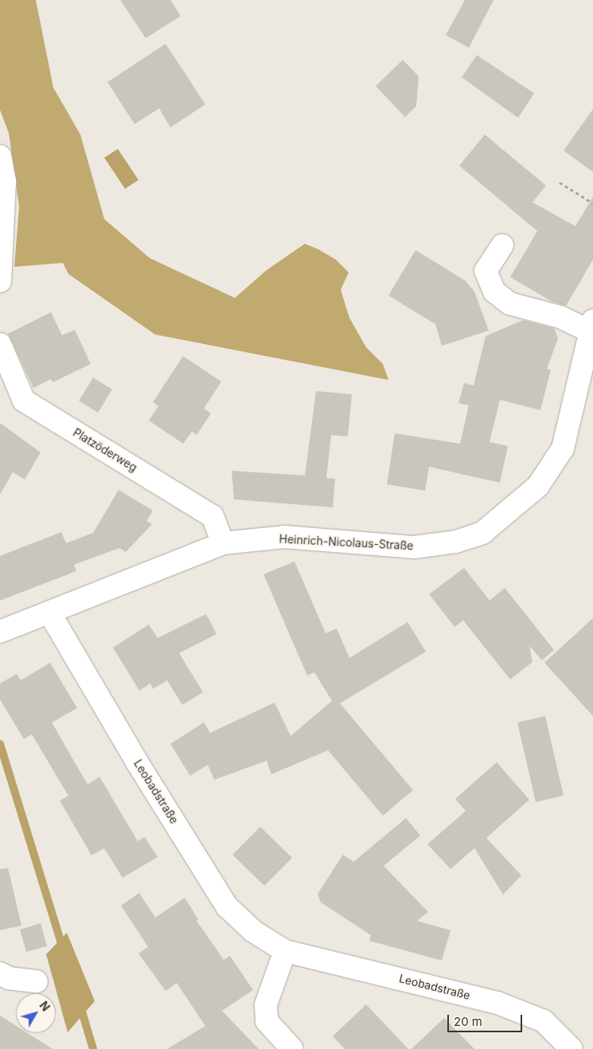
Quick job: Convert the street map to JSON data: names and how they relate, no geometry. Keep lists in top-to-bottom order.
{
  "streets": {
    "street": ["Platzöderweg", "Heinrich-Nicolaus-Straße", "Leobadstraße"]
  },
  "crossings": [
    ["Platzöderweg", "Heinrich-Nicolaus-Straße"],
    ["Heinrich-Nicolaus-Straße", "Leobadstraße"]
  ],
  "scale_bar": "20 m",
  "north": "top right"
}
